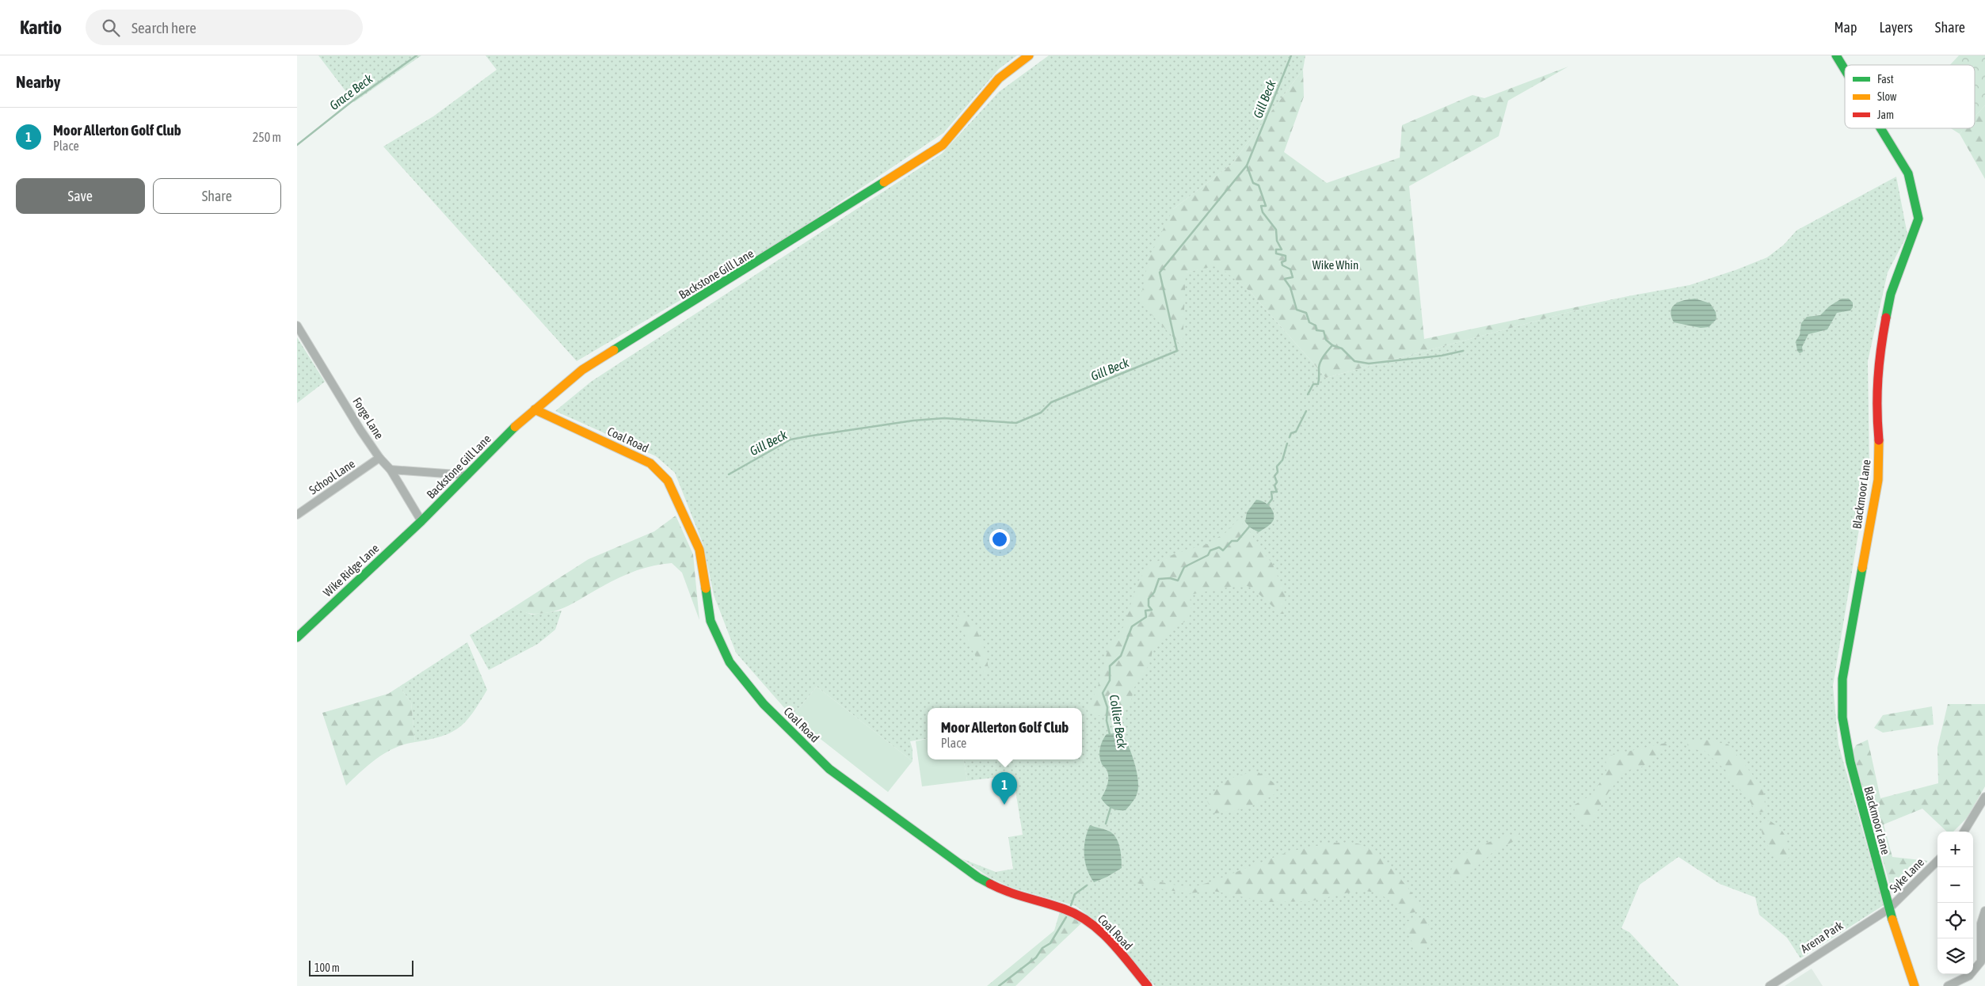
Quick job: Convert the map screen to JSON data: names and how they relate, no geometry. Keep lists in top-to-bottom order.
{
  "streets": {
    "street": [
      "Backstone Gill Lane",
      "Forge Lane",
      "Coal Road",
      "School Lane",
      "Blackmoor Lane",
      "Wike Ridge Lane",
      "Syke Lane",
      "Arena Park"
    ]
  },
  "crossings": [
    ["Backstone Gill Lane", "Forge Lane"],
    ["Backstone Gill Lane", "Coal Road"],
    ["Backstone Gill Lane", "Wike Ridge Lane"],
    ["Forge Lane", "School Lane"],
    ["Forge Lane", "Wike Ridge Lane"],
    ["Blackmoor Lane", "Syke Lane"],
    ["Blackmoor Lane", "Arena Park"],
    ["Syke Lane", "Arena Park"]
  ],
  "water": ["Grace Beck", "Gill Beck", "Collier Beck"],
  "parks": ["Wike Whin"],
  "legend": ["Fast", "Slow", "Jam"],
  "scale_bar": "100 m",
  "page": {
    "header": "Kartio",
    "search": "Search here",
    "nav": ["Map", "Layers", "Share"],
    "heading": "Nearby",
    "list": [
      {
        "mark": "1",
        "name": "Moor Allerton Golf Club",
        "note": "Place",
        "value": "250 m"
      }
    ],
    "buttons": ["Save", "Share"],
    "popup": ["Moor Allerton Golf Club", "Place"],
    "pins": "1",
    "map_buttons": ["+", "−"],
    "scale": "100 m"
  }
}
